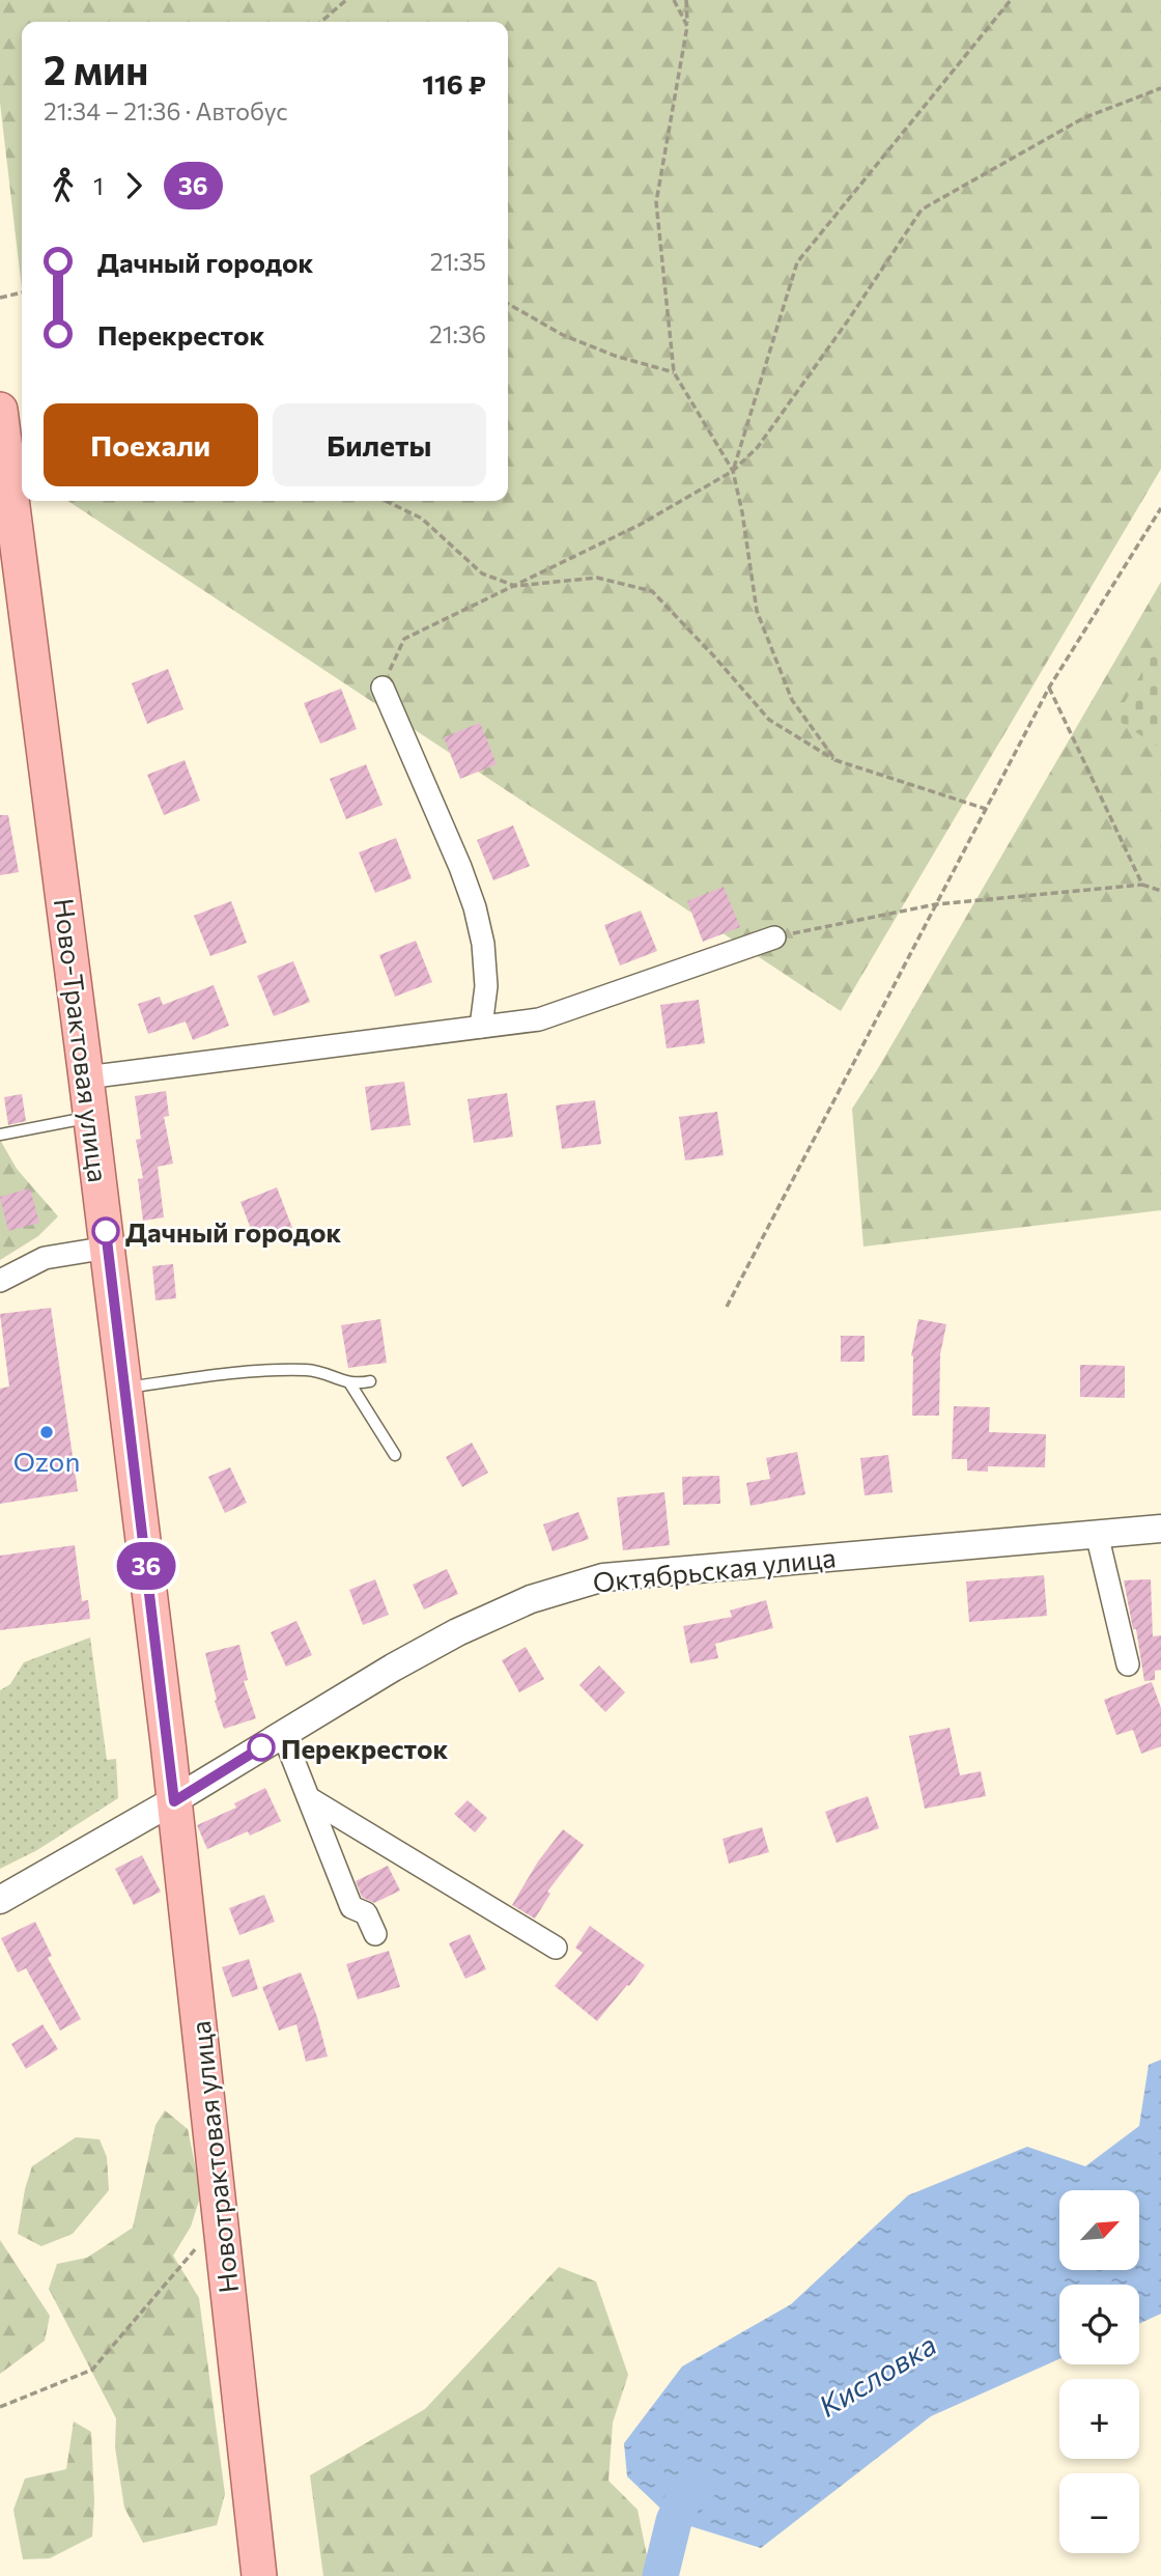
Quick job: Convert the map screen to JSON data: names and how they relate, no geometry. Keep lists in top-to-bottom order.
{
  "streets": {
    "main road": ["Ново-Трактовая улица", "Новотрактовая улица"],
    "street": ["Октябрьская улица"]
  },
  "crossings": [
    ["Ново-Трактовая улица", "Октябрьская улица"],
    ["Ново-Трактовая улица", "Новотрактовая улица"],
    ["Октябрьская улица", "Новотрактовая улица"]
  ],
  "water": ["Кисловка"],
  "places": ["Дачный городок", "Ozon", "Перекресток"],
  "lines": ["bus line 36"],
  "north": "top right",
  "page": {
    "on_map": "36",
    "heading": ["2 мин", "21:34 – 21:36 · Автобус", "116 ₽"],
    "legs": ["1", "36"],
    "list": [
      {
        "name": "Дачный городок",
        "value": "21:35"
      },
      {
        "name": "Перекресток",
        "value": "21:36"
      }
    ],
    "buttons": ["Поехали", "Билеты"],
    "map_buttons": ["+", "−"]
  }
}
